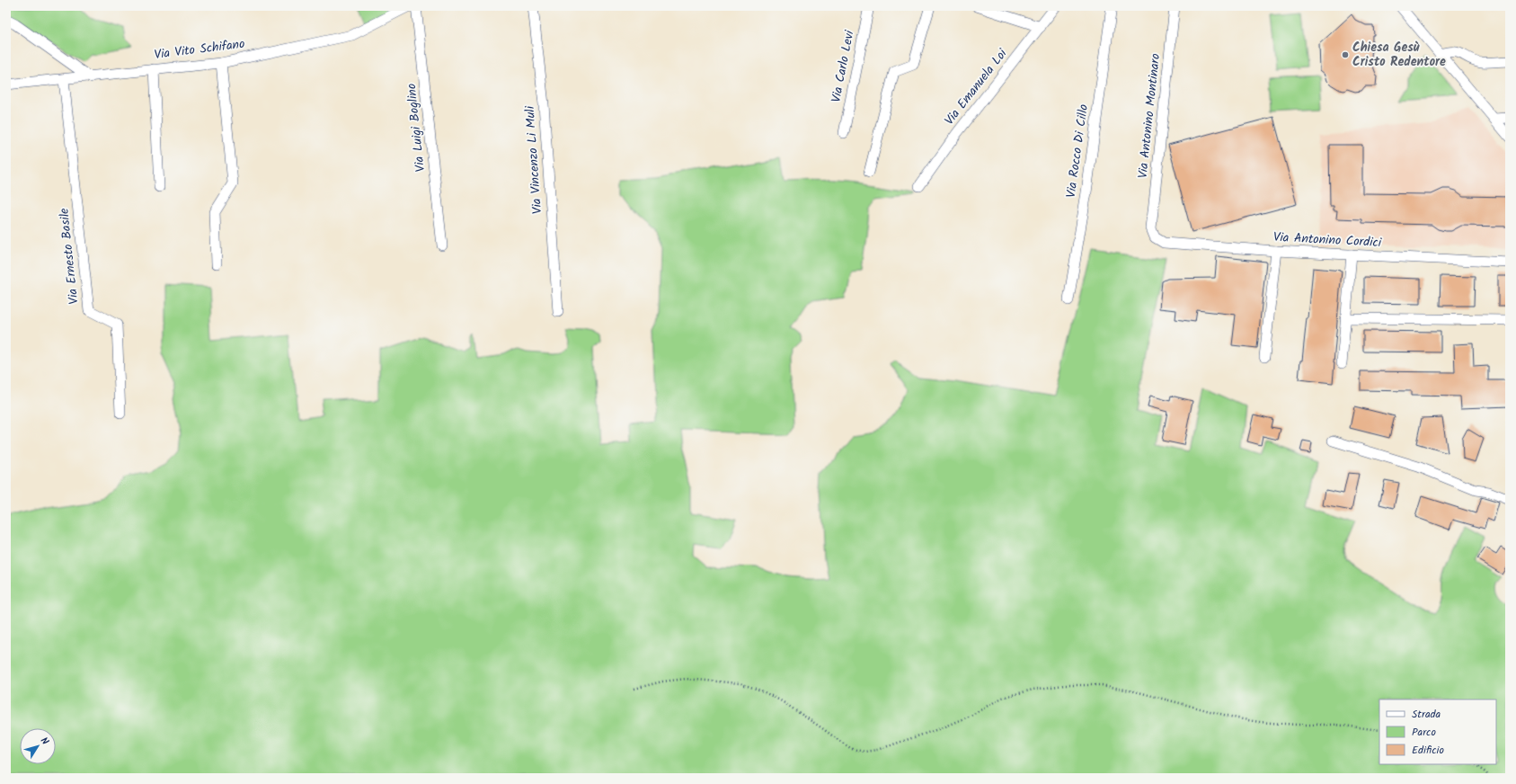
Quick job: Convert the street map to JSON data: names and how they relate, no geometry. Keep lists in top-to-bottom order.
{
  "streets": {
    "street": [
      "Via Vito Schifano",
      "Via Carlo Levi",
      "Via Emanuela Loi",
      "Via Antonino Montinaro",
      "Via Luigi Boglino",
      "Via Rocco Di Cillo",
      "Via Vincenzo Li Muli",
      "Via Antonino Cordici",
      "Via Ernesto Basile"
    ]
  },
  "crossings": [
    ["Via Vito Schifano", "Via Ernesto Basile"],
    ["Via Antonino Montinaro", "Via Antonino Cordici"]
  ],
  "places": ["Chiesa Gesù Cristo Redentore"],
  "legend": ["Strada", "Parco", "Edificio"],
  "north": "top right"
}
